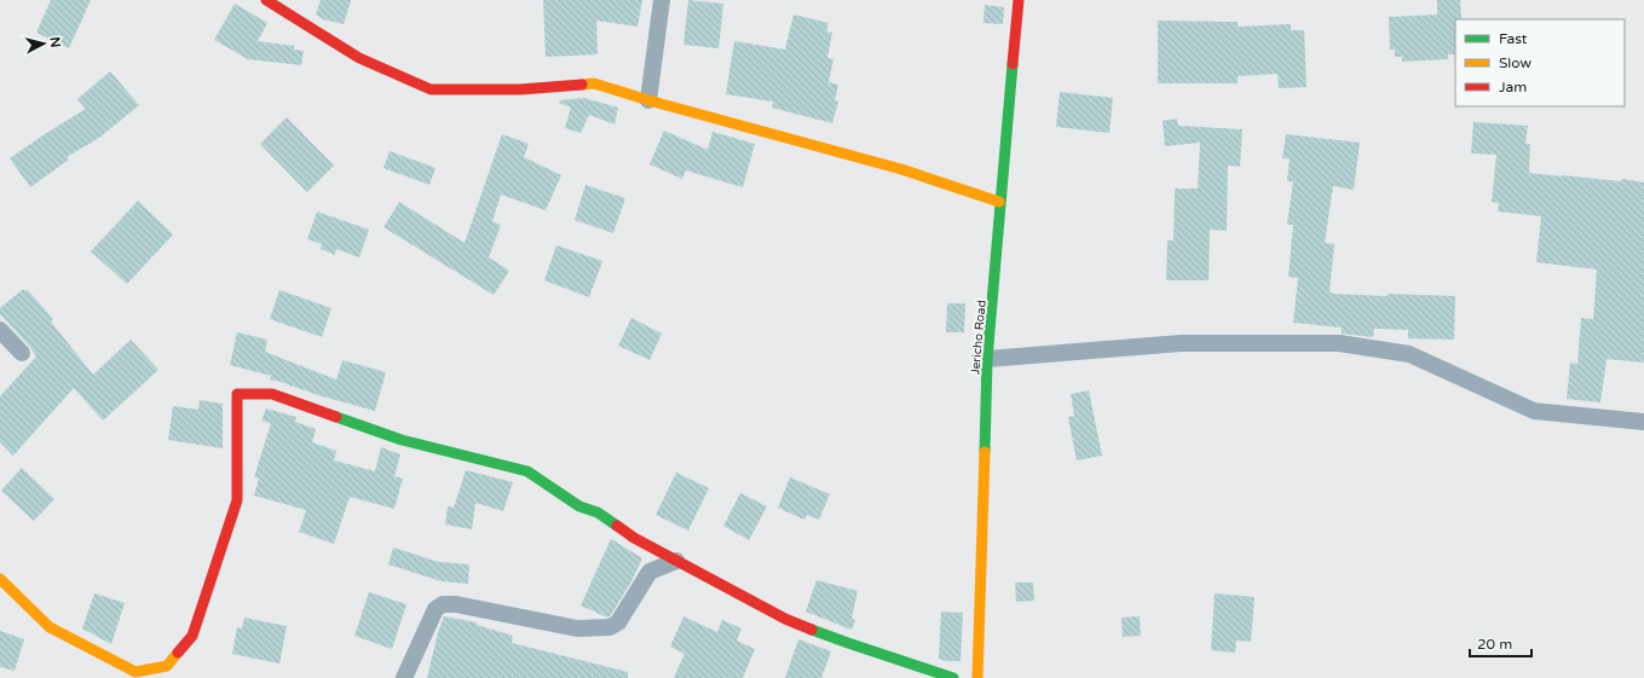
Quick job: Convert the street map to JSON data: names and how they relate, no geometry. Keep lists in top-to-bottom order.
{
  "streets": {
    "street": ["Jericho Road"]
  },
  "legend": ["Fast", "Slow", "Jam"],
  "scale_bar": "20 m",
  "north": "right"
}
